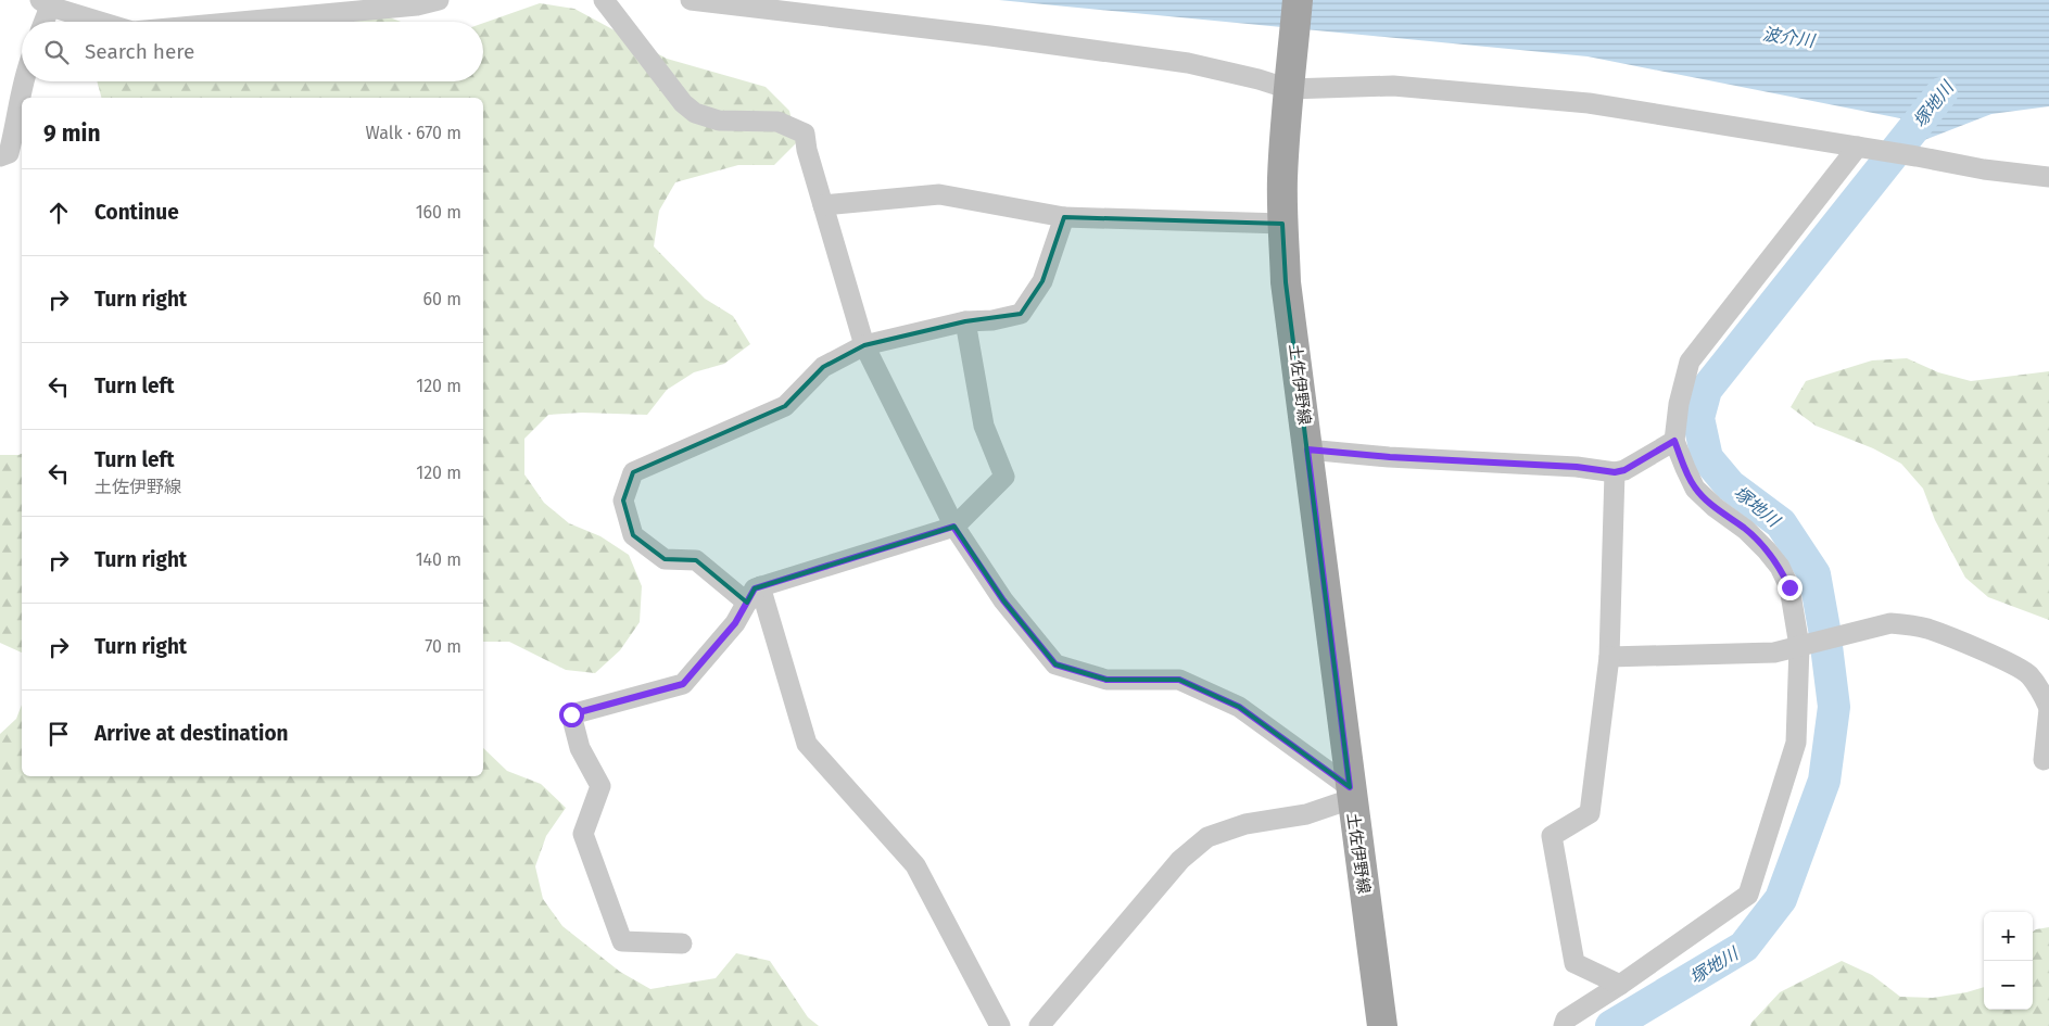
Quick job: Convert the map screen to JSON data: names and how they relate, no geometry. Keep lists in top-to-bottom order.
{
  "streets": {
    "main road": ["土佐伊野線"]
  },
  "water": ["波介川", "塚地川"],
  "page": {
    "search": "Search here",
    "heading": ["9 min", "Walk · 670 m"],
    "list": [
      ["Continue", "160 m"],
      ["Turn right", "60 m"],
      ["Turn left", "120 m"],
      ["Turn left", "土佐伊野線", "120 m"],
      ["Turn right", "140 m"],
      ["Turn right", "70 m"],
      "Arrive at destination"
    ],
    "map_buttons": ["+", "−"]
  }
}
